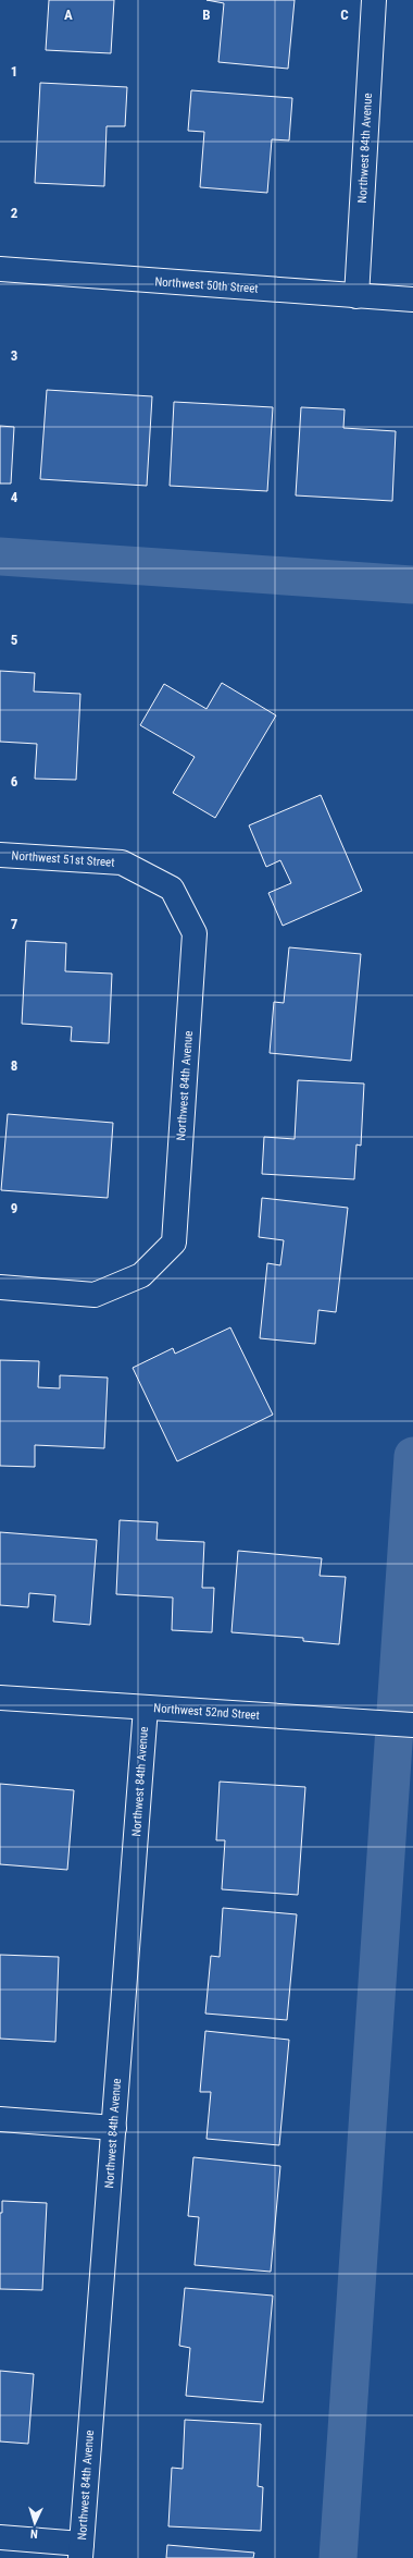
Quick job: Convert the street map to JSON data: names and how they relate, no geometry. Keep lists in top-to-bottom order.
{
  "streets": {
    "street": [
      "Northwest 84th Avenue",
      "Northwest 50th Street",
      "Northwest 51st Street",
      "Northwest 52nd Street"
    ]
  },
  "crossings": [
    ["Northwest 84th Avenue", "Northwest 50th Street"],
    ["Northwest 84th Avenue", "Northwest 51st Street"],
    ["Northwest 84th Avenue", "Northwest 52nd Street"]
  ],
  "north": "bottom",
  "grid": {
    "columns": ["A", "B", "C"],
    "rows": [
      "1",
      "2",
      "3",
      "4",
      "5",
      "6",
      "7",
      "8",
      "9"
    ]
  }
}
